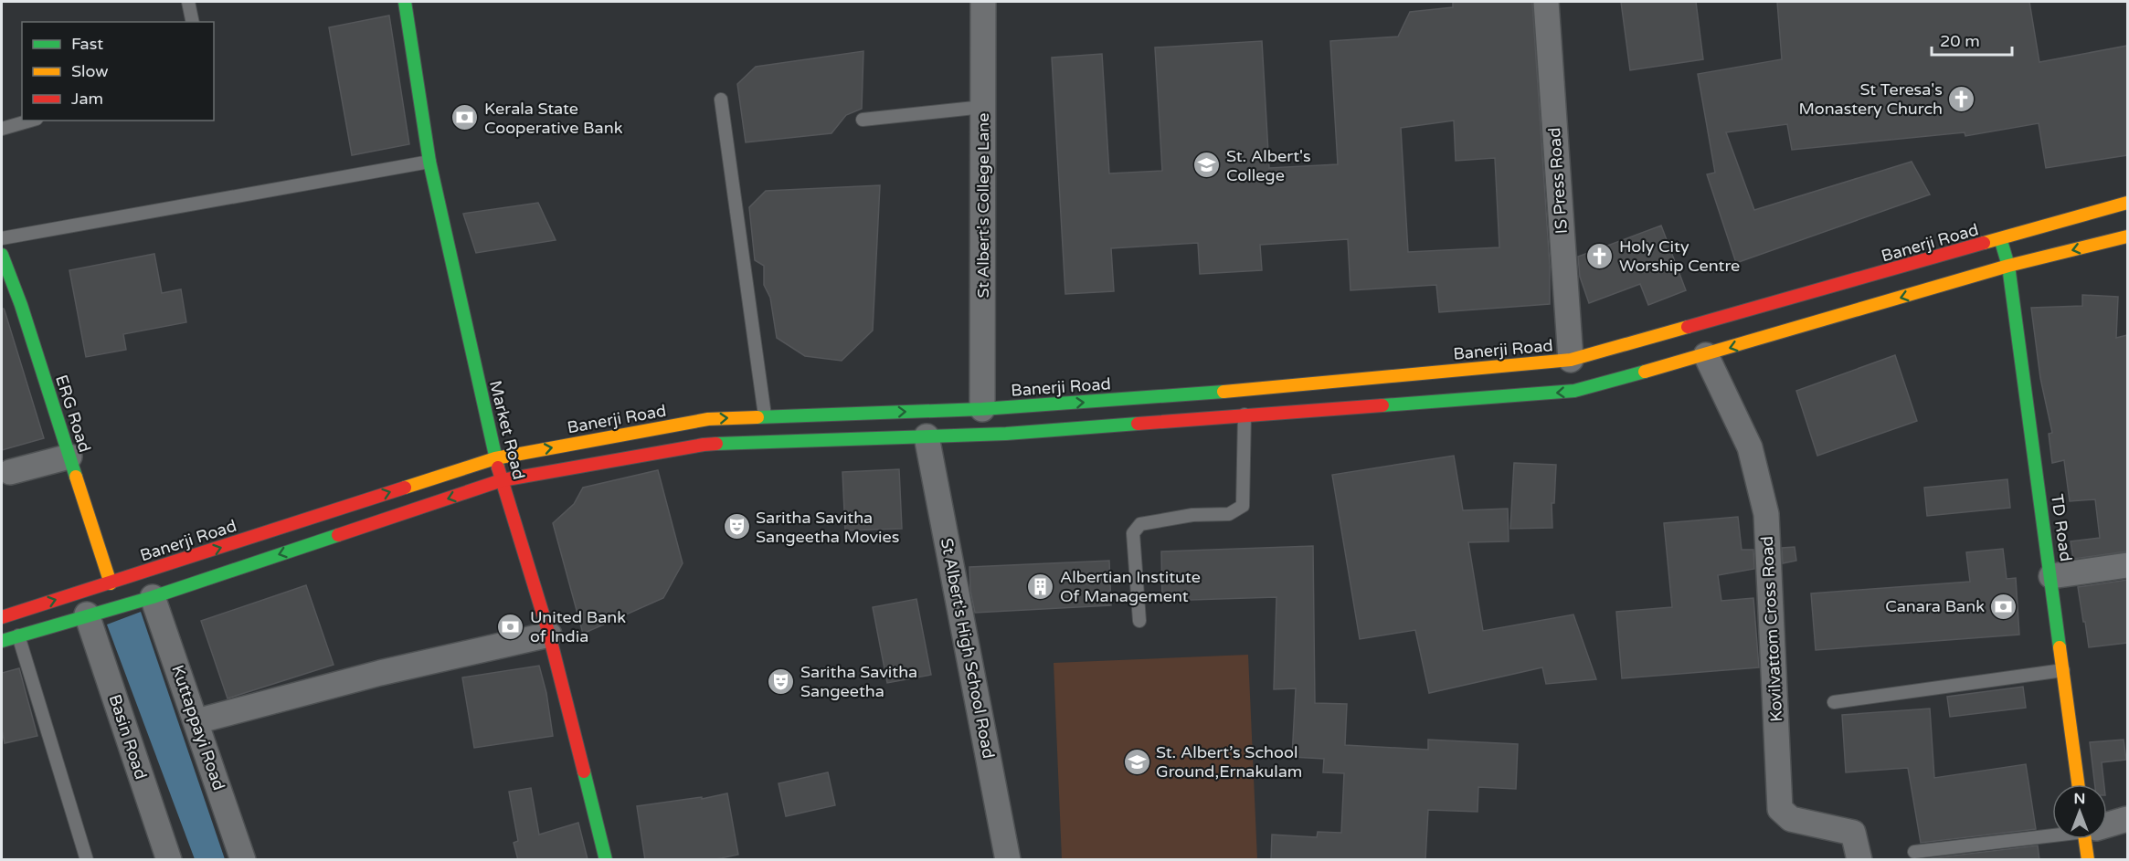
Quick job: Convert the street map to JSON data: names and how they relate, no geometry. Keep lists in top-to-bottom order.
{
  "streets": {
    "main road": [
      "Banerji Road",
      "ERG Road",
      "Market Road",
      "TD Road"
    ],
    "street": [
      "IS Press Road",
      "St Albert's College Lane",
      "Kovilvattom Cross Road",
      "St Albert's High School Road",
      "Kuttappayi Road",
      "Basin Road"
    ]
  },
  "crossings": [
    ["IS Press Road", "Banerji Road"],
    ["St Albert's College Lane", "Banerji Road"],
    ["Banerji Road", "ERG Road"],
    ["Banerji Road", "Market Road"],
    ["Banerji Road", "TD Road"],
    ["Banerji Road", "Kovilvattom Cross Road"],
    ["Banerji Road", "St Albert's High School Road"],
    ["Banerji Road", "Kuttappayi Road"],
    ["Banerji Road", "Basin Road"]
  ],
  "places": {
    "church": ["St Teresa's Monastery Church", "Holy City Worship Centre"],
    "bank": ["Kerala State Cooperative Bank", "Canara Bank", "United Bank of India"],
    "school or university": ["St. Albert's College", "St. Albert’s School Ground,Ernakulam"],
    "theatre": ["Saritha Savitha Sangeetha Movies", "Saritha Savitha Sangeetha"],
    "building": ["Albertian Institute Of Management"]
  },
  "legend": ["Fast", "Slow", "Jam"],
  "scale_bar": "20 m",
  "north": "top"
}
